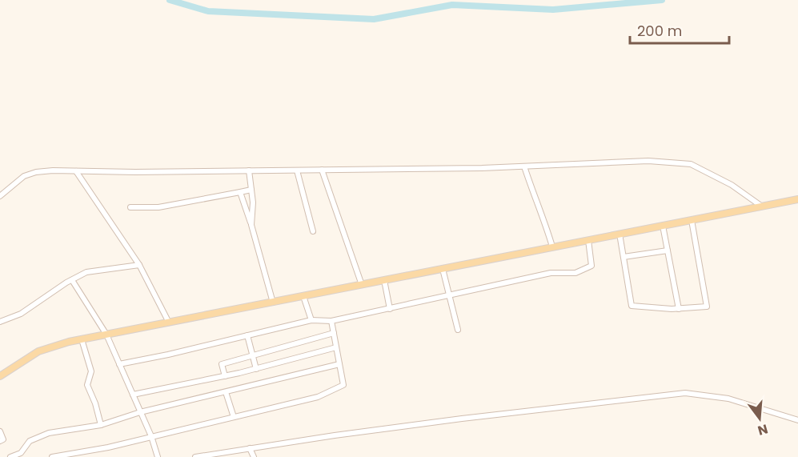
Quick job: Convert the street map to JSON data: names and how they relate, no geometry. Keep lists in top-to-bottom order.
{
  "scale_bar": "200 m",
  "north": "bottom"
}
